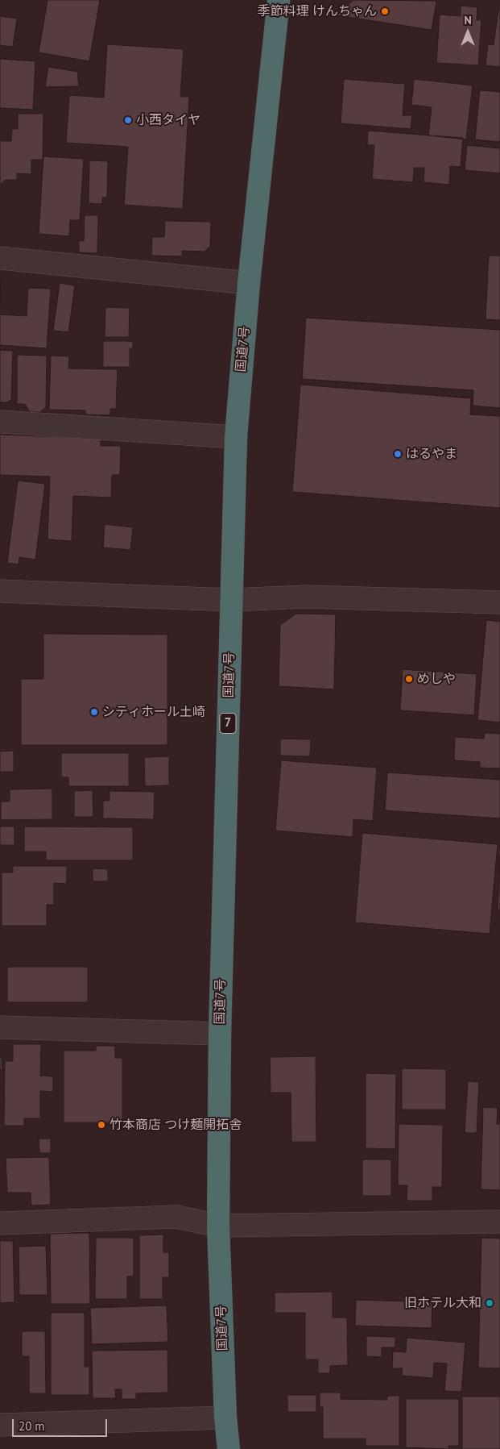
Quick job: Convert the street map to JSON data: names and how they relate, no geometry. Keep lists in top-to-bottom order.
{
  "streets": {
    "highway": ["国道7号", "7"]
  },
  "places": [
    "季節料理 けんちゃん",
    "小西タイヤ",
    "はるやま",
    "めしや",
    "シティホール土崎",
    "竹本商店 つけ麺開拓舎",
    "旧ホテル大和"
  ],
  "scale_bar": "20 m",
  "north": "top"
}
